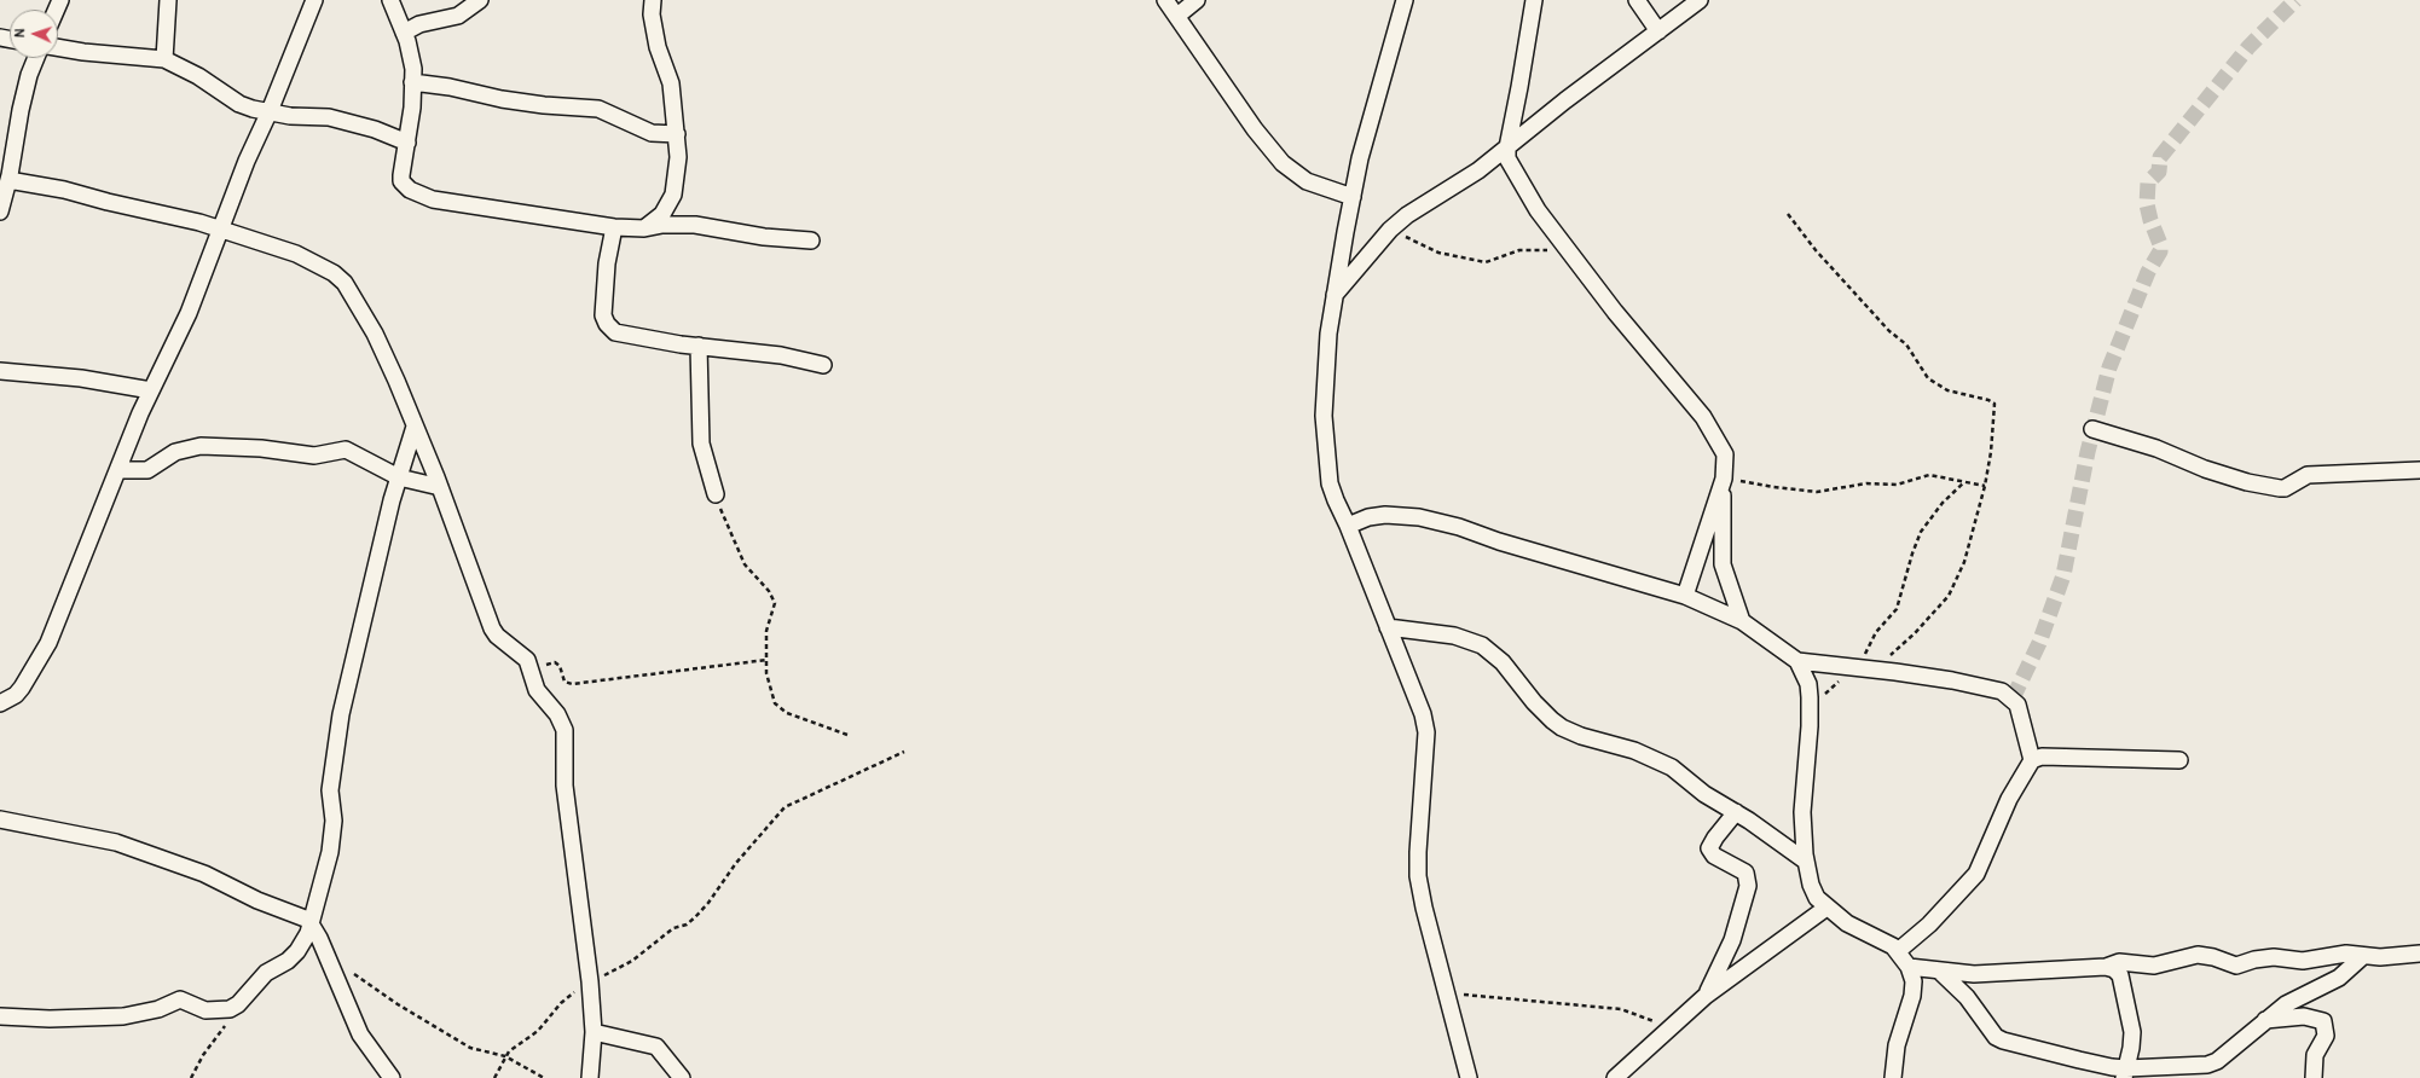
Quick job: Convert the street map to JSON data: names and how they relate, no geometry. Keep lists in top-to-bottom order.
{
  "north": "left"
}
